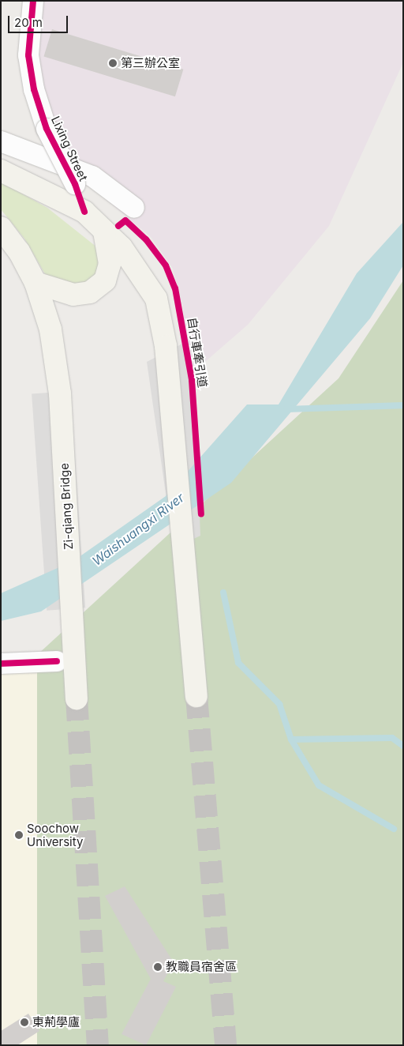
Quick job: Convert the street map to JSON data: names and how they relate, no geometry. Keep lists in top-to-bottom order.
{
  "streets": {
    "main road": ["Zi-qiang Bridge"],
    "street": ["Lixing Street"],
    "cycle path": ["自行車牽引道"]
  },
  "water": ["Waishuangxi River"],
  "places": [
    "第三辦公室",
    "Soochow University",
    "教職員宿舍區",
    "東荊學廬"
  ],
  "scale_bar": "20 m"
}
